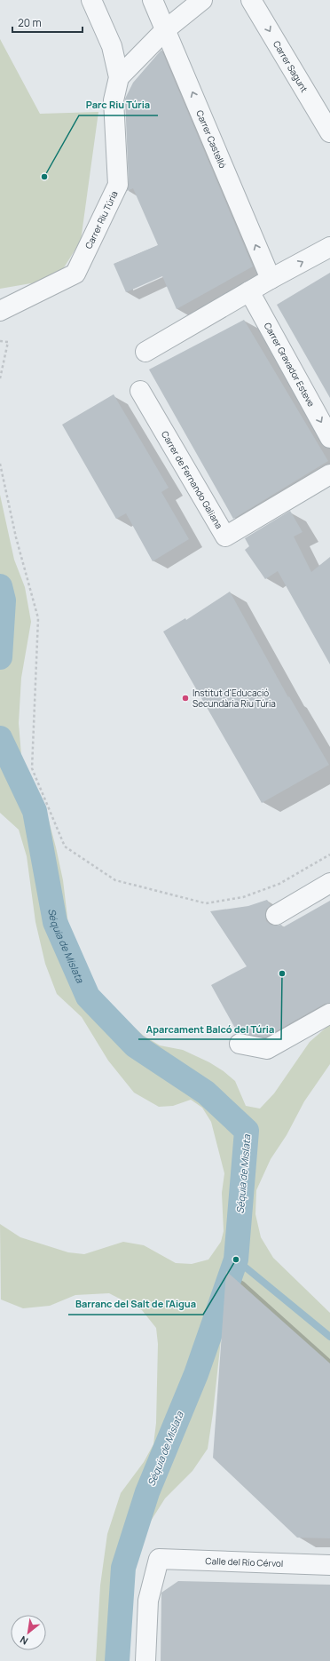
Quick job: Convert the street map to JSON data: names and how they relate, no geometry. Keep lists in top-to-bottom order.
{
  "streets": {
    "street": [
      "Carrer Sagunt",
      "Carrer Castelló",
      "Carrer Riu Túria",
      "Carrer Gravador Esteve",
      "Carrer de Fernando Galiana",
      "Calle del Río Cérvol"
    ]
  },
  "one_way": ["Carrer Sagunt", "Carrer Castelló", "Carrer Gravador Esteve"],
  "water": ["Séquia de Mislata"],
  "places": [
    "Parc Riu Túria",
    "Institut d'Educació Secundària Riu Túria",
    "Aparcament Balcó del Túria",
    "Barranc del Salt de l'Aigua"
  ],
  "scale_bar": "20 m",
  "north": "bottom left"
}
